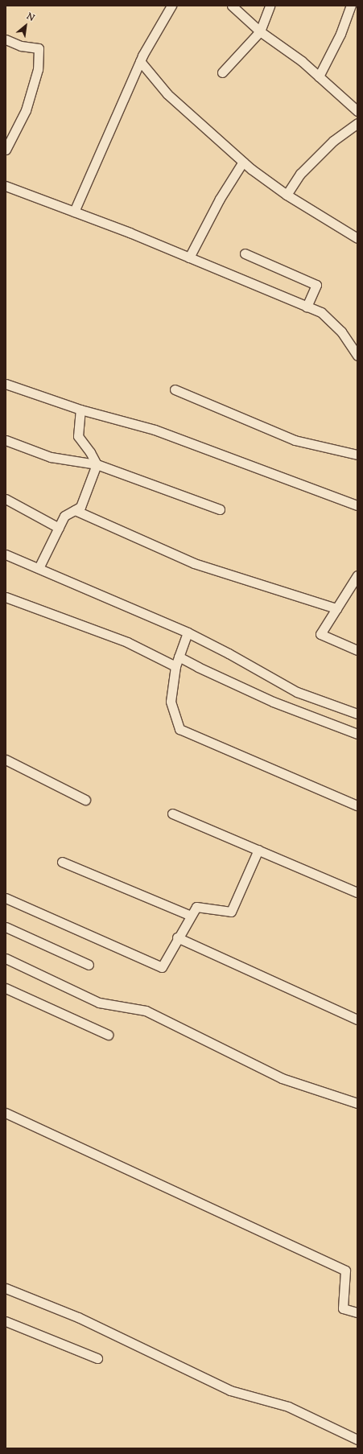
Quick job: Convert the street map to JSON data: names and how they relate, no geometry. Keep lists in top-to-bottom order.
{
  "north": "top right"
}
